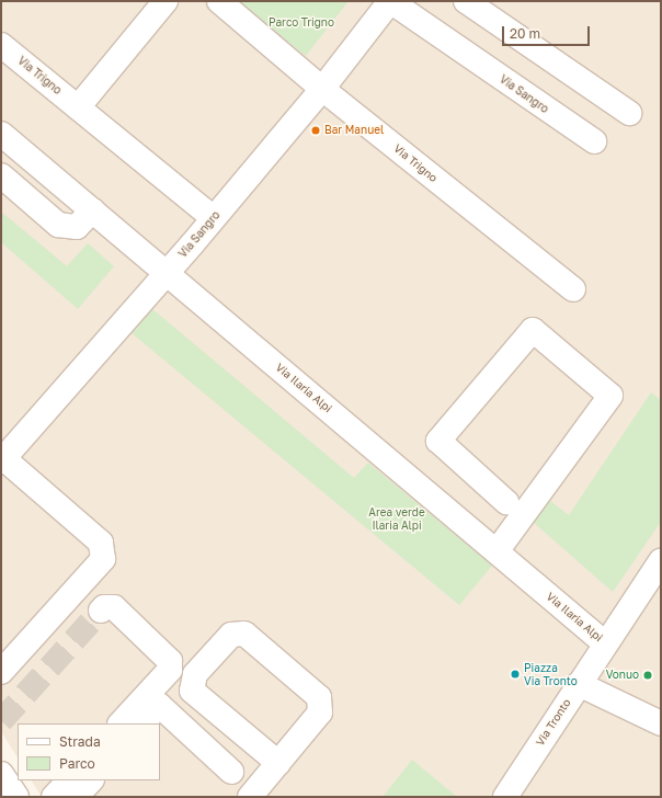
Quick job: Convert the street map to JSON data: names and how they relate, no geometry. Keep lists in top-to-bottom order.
{
  "streets": {
    "street": [
      "Via Trigno",
      "Via Sangro",
      "Via Ilaria Alpi",
      "Via Tronto"
    ]
  },
  "crossings": [
    ["Via Trigno", "Via Sangro"],
    ["Via Sangro", "Via Ilaria Alpi"],
    ["Via Ilaria Alpi", "Via Tronto"]
  ],
  "parks": ["Parco Trigno", "Area verde Ilaria Alpi"],
  "places": ["Bar Manuel", "Piazza Via Tronto", "Vonuo"],
  "legend": ["Strada", "Parco"],
  "scale_bar": "20 m"
}
